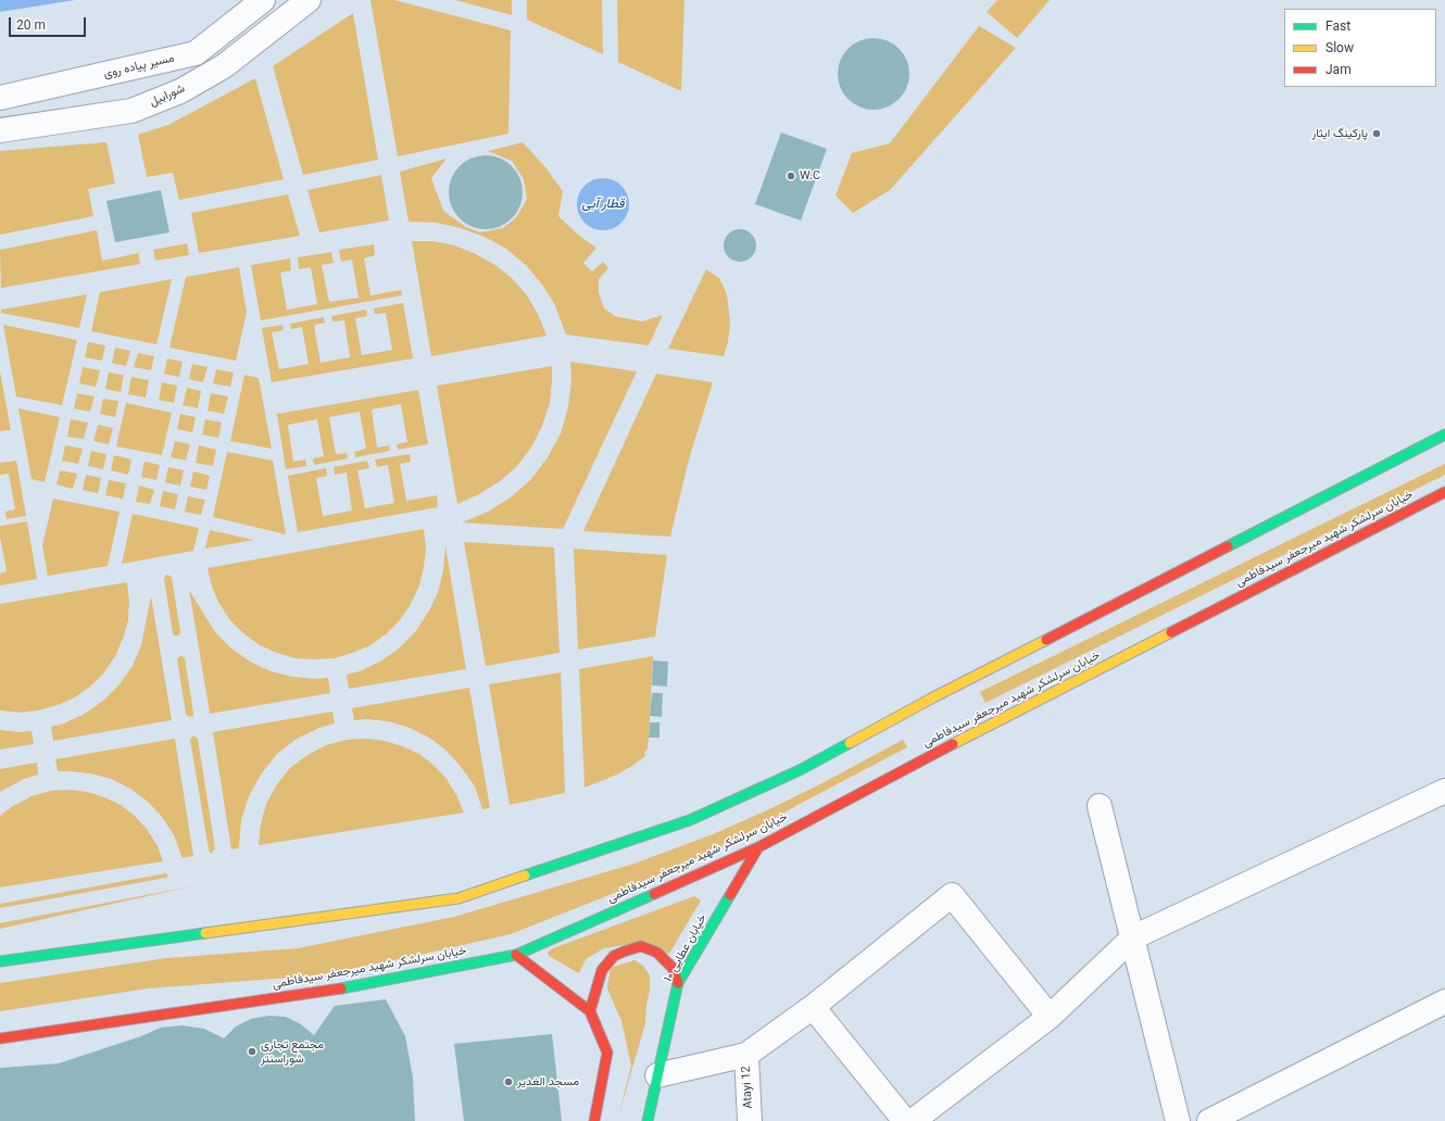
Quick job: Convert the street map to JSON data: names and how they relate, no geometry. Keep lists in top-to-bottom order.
{
  "streets": {
    "main road": ["خیابان سرلشکر شهید میرجعفر سیدفاطمی", "خیابان عطایی ۱۰"],
    "street": ["مسیر پیاده روی", "شورابیل", "Atayi 12"]
  },
  "crossings": [
    ["خیابان سرلشکر شهید میرجعفر سیدفاطمی", "خیابان عطایی ۱۰"]
  ],
  "water": ["قطار آبی"],
  "places": [
    "پارکینگ ایثار",
    "W.C",
    "مجتمع تجاری شوراسنتر",
    "مسجد الغدیر"
  ],
  "legend": ["Fast", "Slow", "Jam"],
  "scale_bar": "20 m"
}
